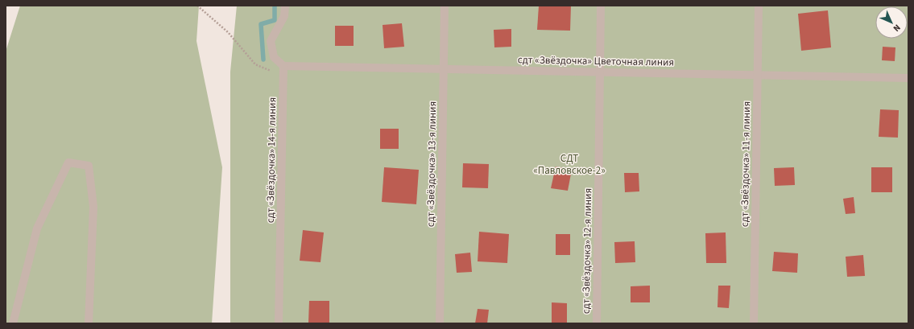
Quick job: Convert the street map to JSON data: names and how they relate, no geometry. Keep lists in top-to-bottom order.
{
  "streets": {
    "street": [
      "сдт «Звёздочка» Цветочная линия",
      "сдт «Звёздочка» 14-я линия",
      "сдт «Звёздочка» 13-я линия",
      "сдт «Звёздочка» 11-я линия",
      "сдт «Звёздочка» 12-я линия"
    ]
  },
  "crossings": [
    ["сдт «Звёздочка» Цветочная линия", "сдт «Звёздочка» 14-я линия"],
    ["сдт «Звёздочка» Цветочная линия", "сдт «Звёздочка» 13-я линия"],
    ["сдт «Звёздочка» Цветочная линия", "сдт «Звёздочка» 11-я линия"],
    ["сдт «Звёздочка» Цветочная линия", "сдт «Звёздочка» 12-я линия"]
  ],
  "parks": ["СДТ «Павловское-2»"],
  "north": "bottom right"
}
